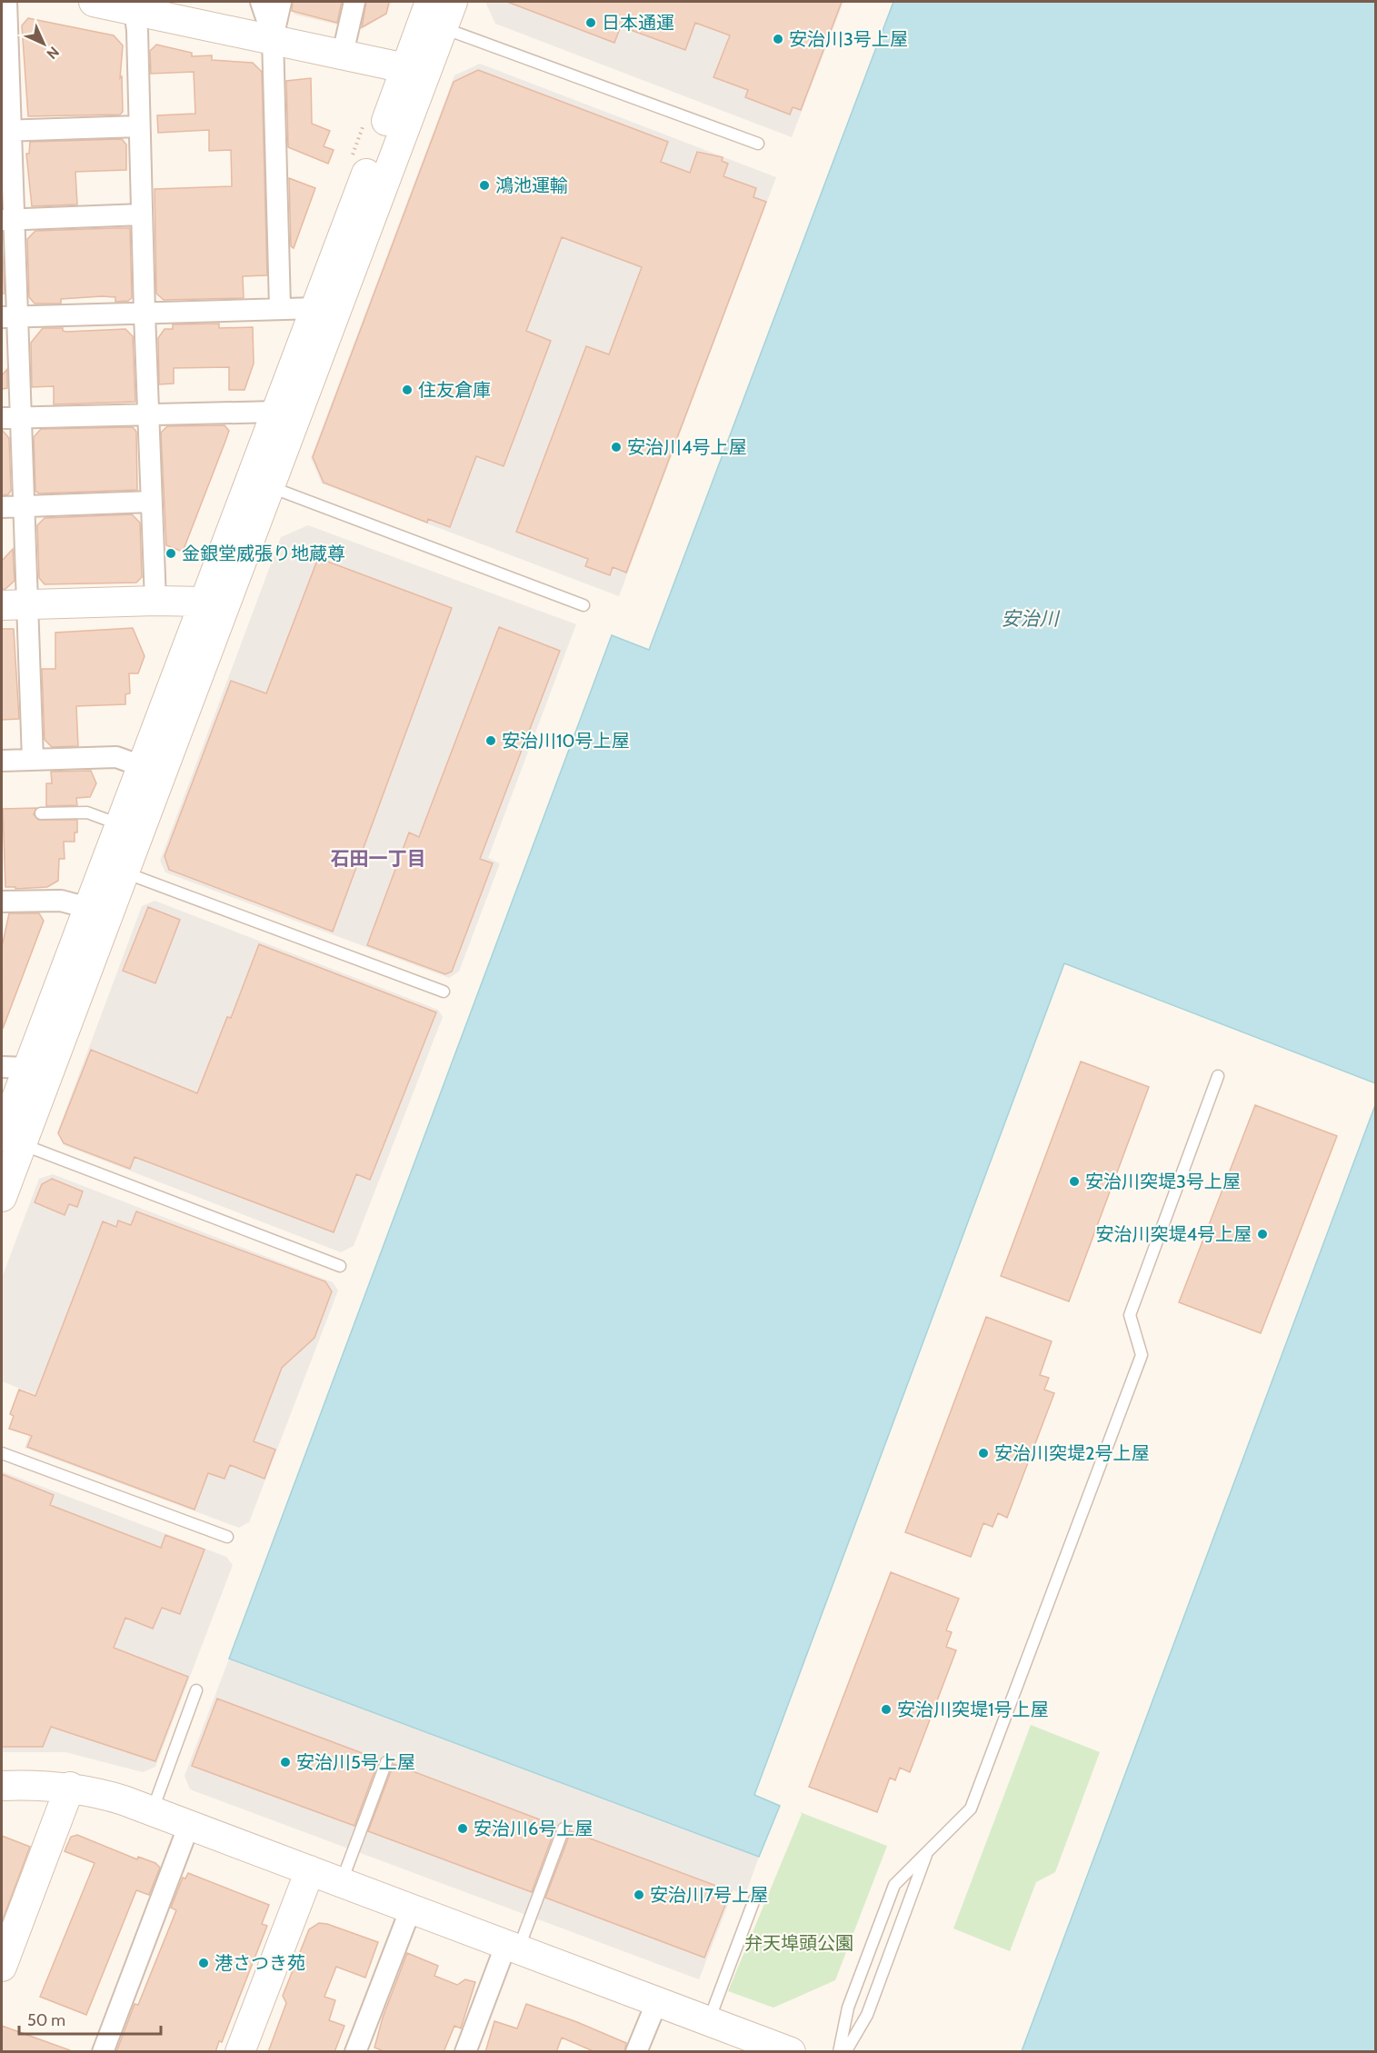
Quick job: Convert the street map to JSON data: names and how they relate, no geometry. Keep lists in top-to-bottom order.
{
  "districts": ["石田一丁目"],
  "water": ["安治川"],
  "parks": ["弁天埠頭公園"],
  "places": [
    "日本通運",
    "安治川3号上屋",
    "鴻池運輸",
    "住友倉庫",
    "安治川4号上屋",
    "金銀堂威張り地蔵尊",
    "安治川10号上屋",
    "安治川突堤3号上屋",
    "安治川突堤4号上屋",
    "安治川突堤2号上屋",
    "安治川突堤1号上屋",
    "安治川5号上屋",
    "安治川6号上屋",
    "安治川7号上屋",
    "港さつき苑"
  ],
  "scale_bar": "50 m",
  "north": "bottom right"
}
